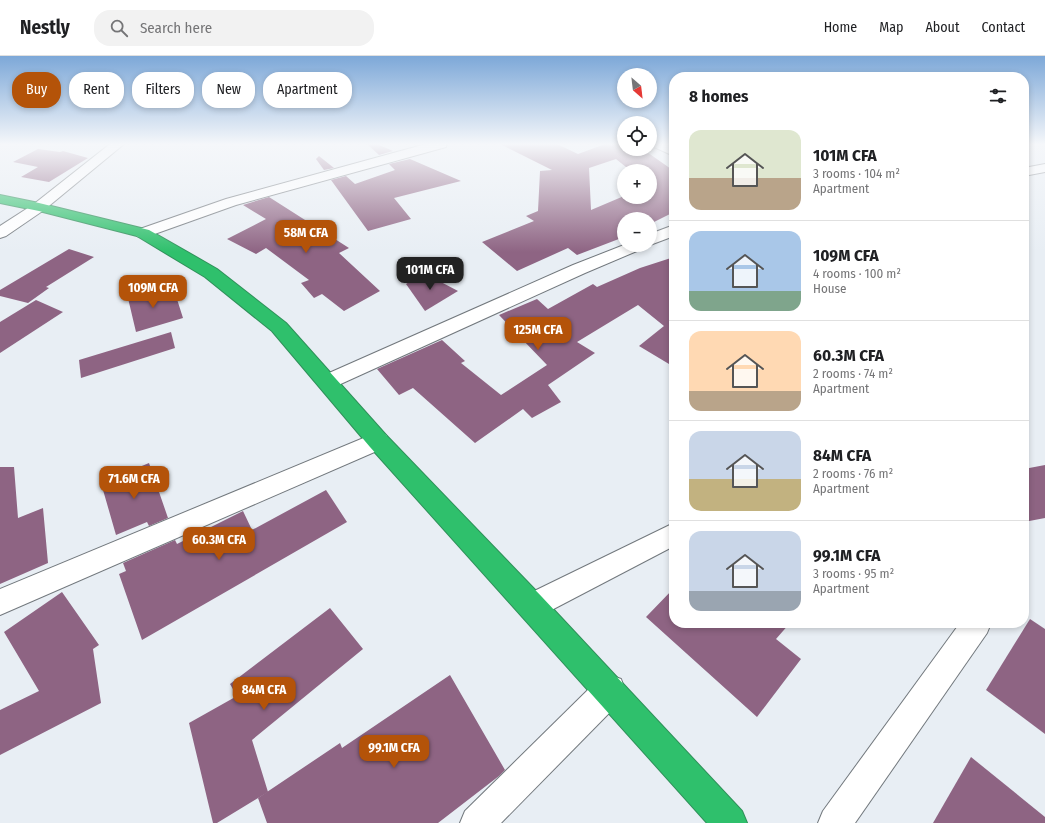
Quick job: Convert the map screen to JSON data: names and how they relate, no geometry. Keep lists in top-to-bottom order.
{
  "north": "bottom right",
  "page": {
    "header": "Nestly",
    "search": "Search here",
    "nav": [
      "Home",
      "Map",
      "About",
      "Contact"
    ],
    "map_buttons": ["+", "−"],
    "chip": [
      "Buy",
      "Rent",
      "Filters",
      "New",
      "Apartment"
    ],
    "heading": "8 homes",
    "list": [
      {
        "name": "101M CFA",
        "note": "3 rooms · 104 m² · Apartment"
      },
      {
        "name": "109M CFA",
        "note": "4 rooms · 100 m² · House"
      },
      {
        "name": "60.3M CFA",
        "note": "2 rooms · 74 m² · Apartment"
      },
      {
        "name": "84M CFA",
        "note": "2 rooms · 76 m² · Apartment"
      },
      {
        "name": "99.1M CFA",
        "note": "3 rooms · 95 m² · Apartment"
      }
    ],
    "price": [
      "58M CFA",
      "101M CFA",
      "109M CFA",
      "125M CFA",
      "71.6M CFA",
      "60.3M CFA",
      "84M CFA",
      "99.1M CFA"
    ]
  }
}
